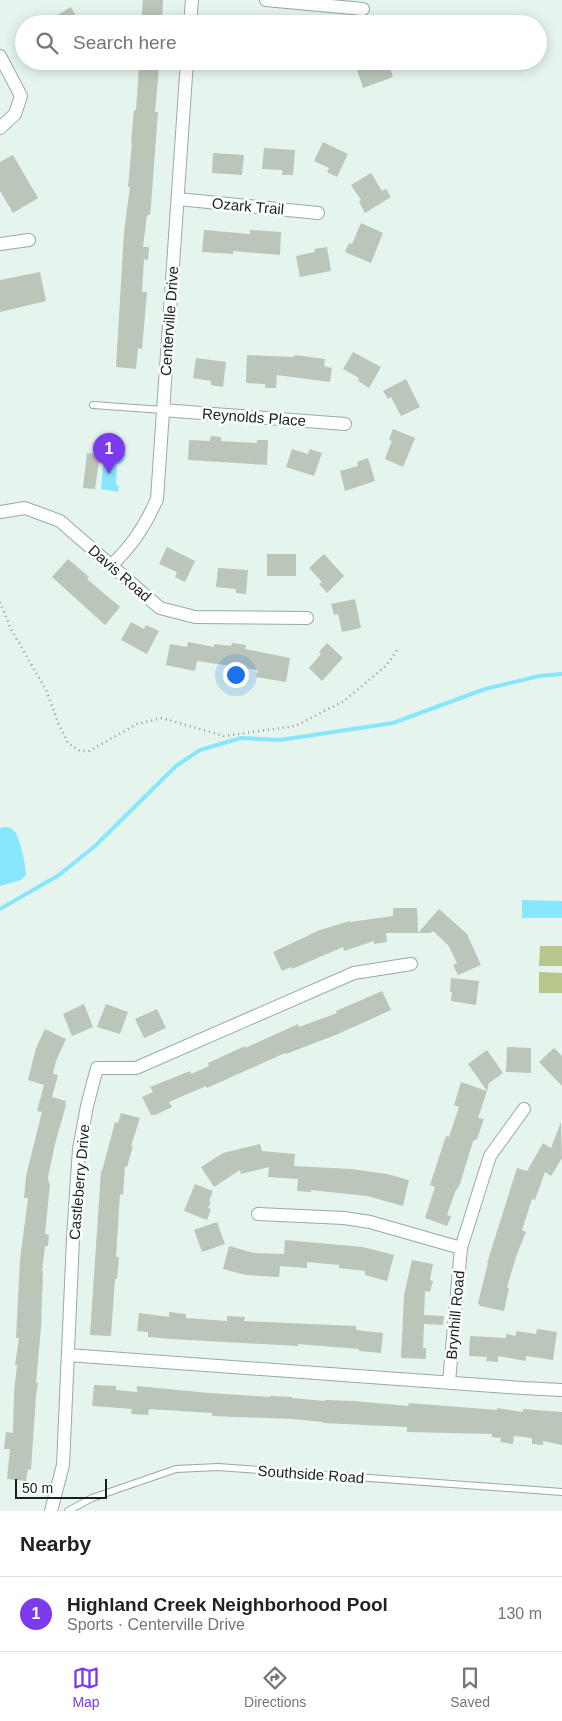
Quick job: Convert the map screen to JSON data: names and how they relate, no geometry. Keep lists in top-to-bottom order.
{
  "streets": {
    "street": [
      "Ozark Trail",
      "Centerville Drive",
      "Reynolds Place",
      "Davis Road",
      "Castleberry Drive",
      "Brynhill Road"
    ],
    "lane": ["Southside Road"]
  },
  "crossings": [
    ["Ozark Trail", "Centerville Drive"],
    ["Centerville Drive", "Reynolds Place"],
    ["Centerville Drive", "Davis Road"]
  ],
  "scale_bar": "50 m",
  "page": {
    "search": "Search here",
    "pins": "1",
    "scale": "50 m",
    "heading": "Nearby",
    "list": [
      {
        "mark": "1",
        "name": "Highland Creek Neighborhood Pool",
        "note": "Sports · Centerville Drive",
        "value": "130 m"
      }
    ],
    "nav": ["Map", "Directions", "Saved"]
  }
}
